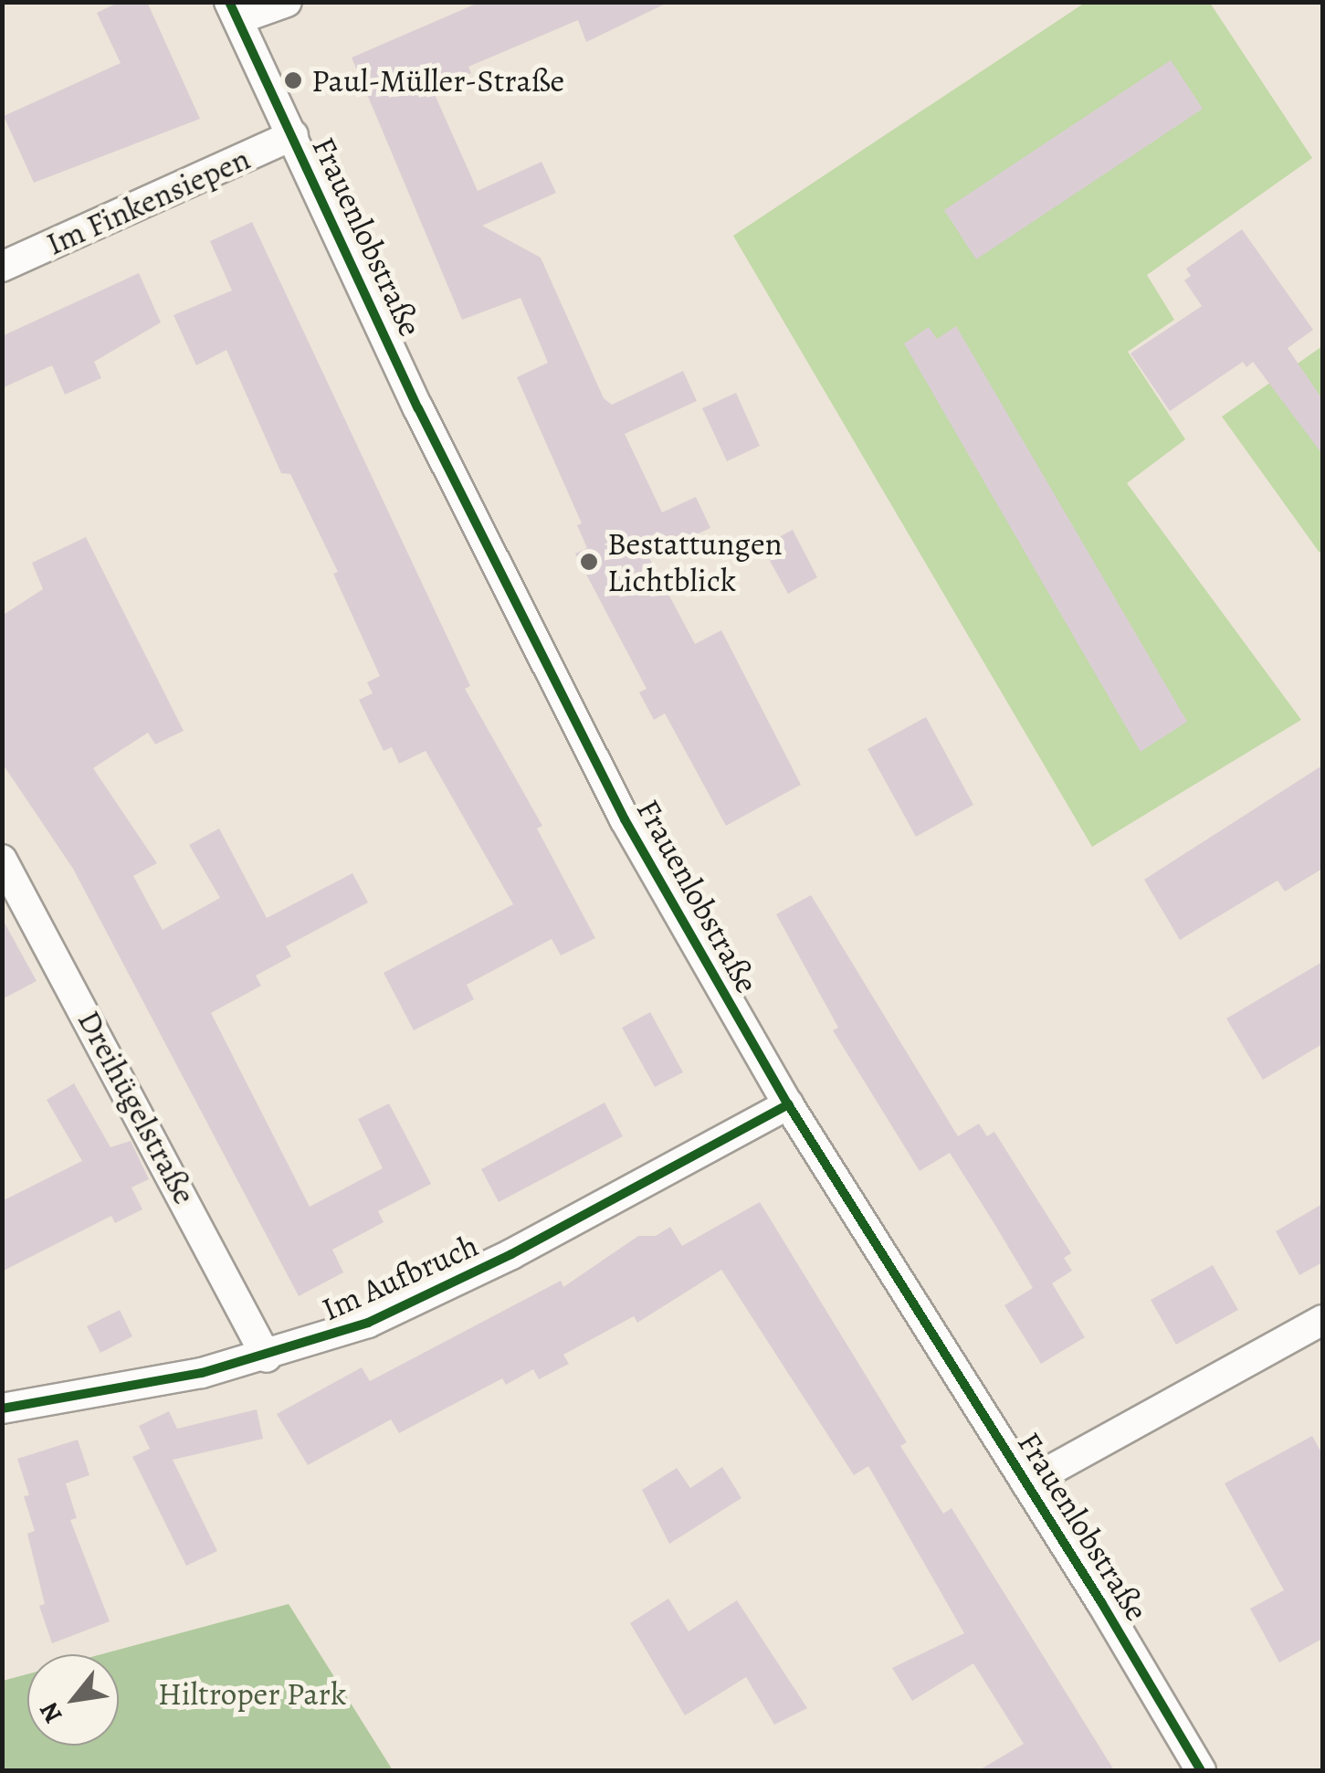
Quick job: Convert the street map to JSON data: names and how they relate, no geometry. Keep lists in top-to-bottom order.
{
  "streets": {
    "street": [
      "Im Finkensiepen",
      "Frauenlobstraße",
      "Dreihügelstraße",
      "Im Aufbruch"
    ]
  },
  "crossings": [
    ["Im Finkensiepen", "Frauenlobstraße"],
    ["Frauenlobstraße", "Im Aufbruch"],
    ["Dreihügelstraße", "Im Aufbruch"]
  ],
  "parks": ["Hiltroper Park"],
  "places": ["Paul-Müller-Straße", "Bestattungen Lichtblick"],
  "north": "bottom left"
}
